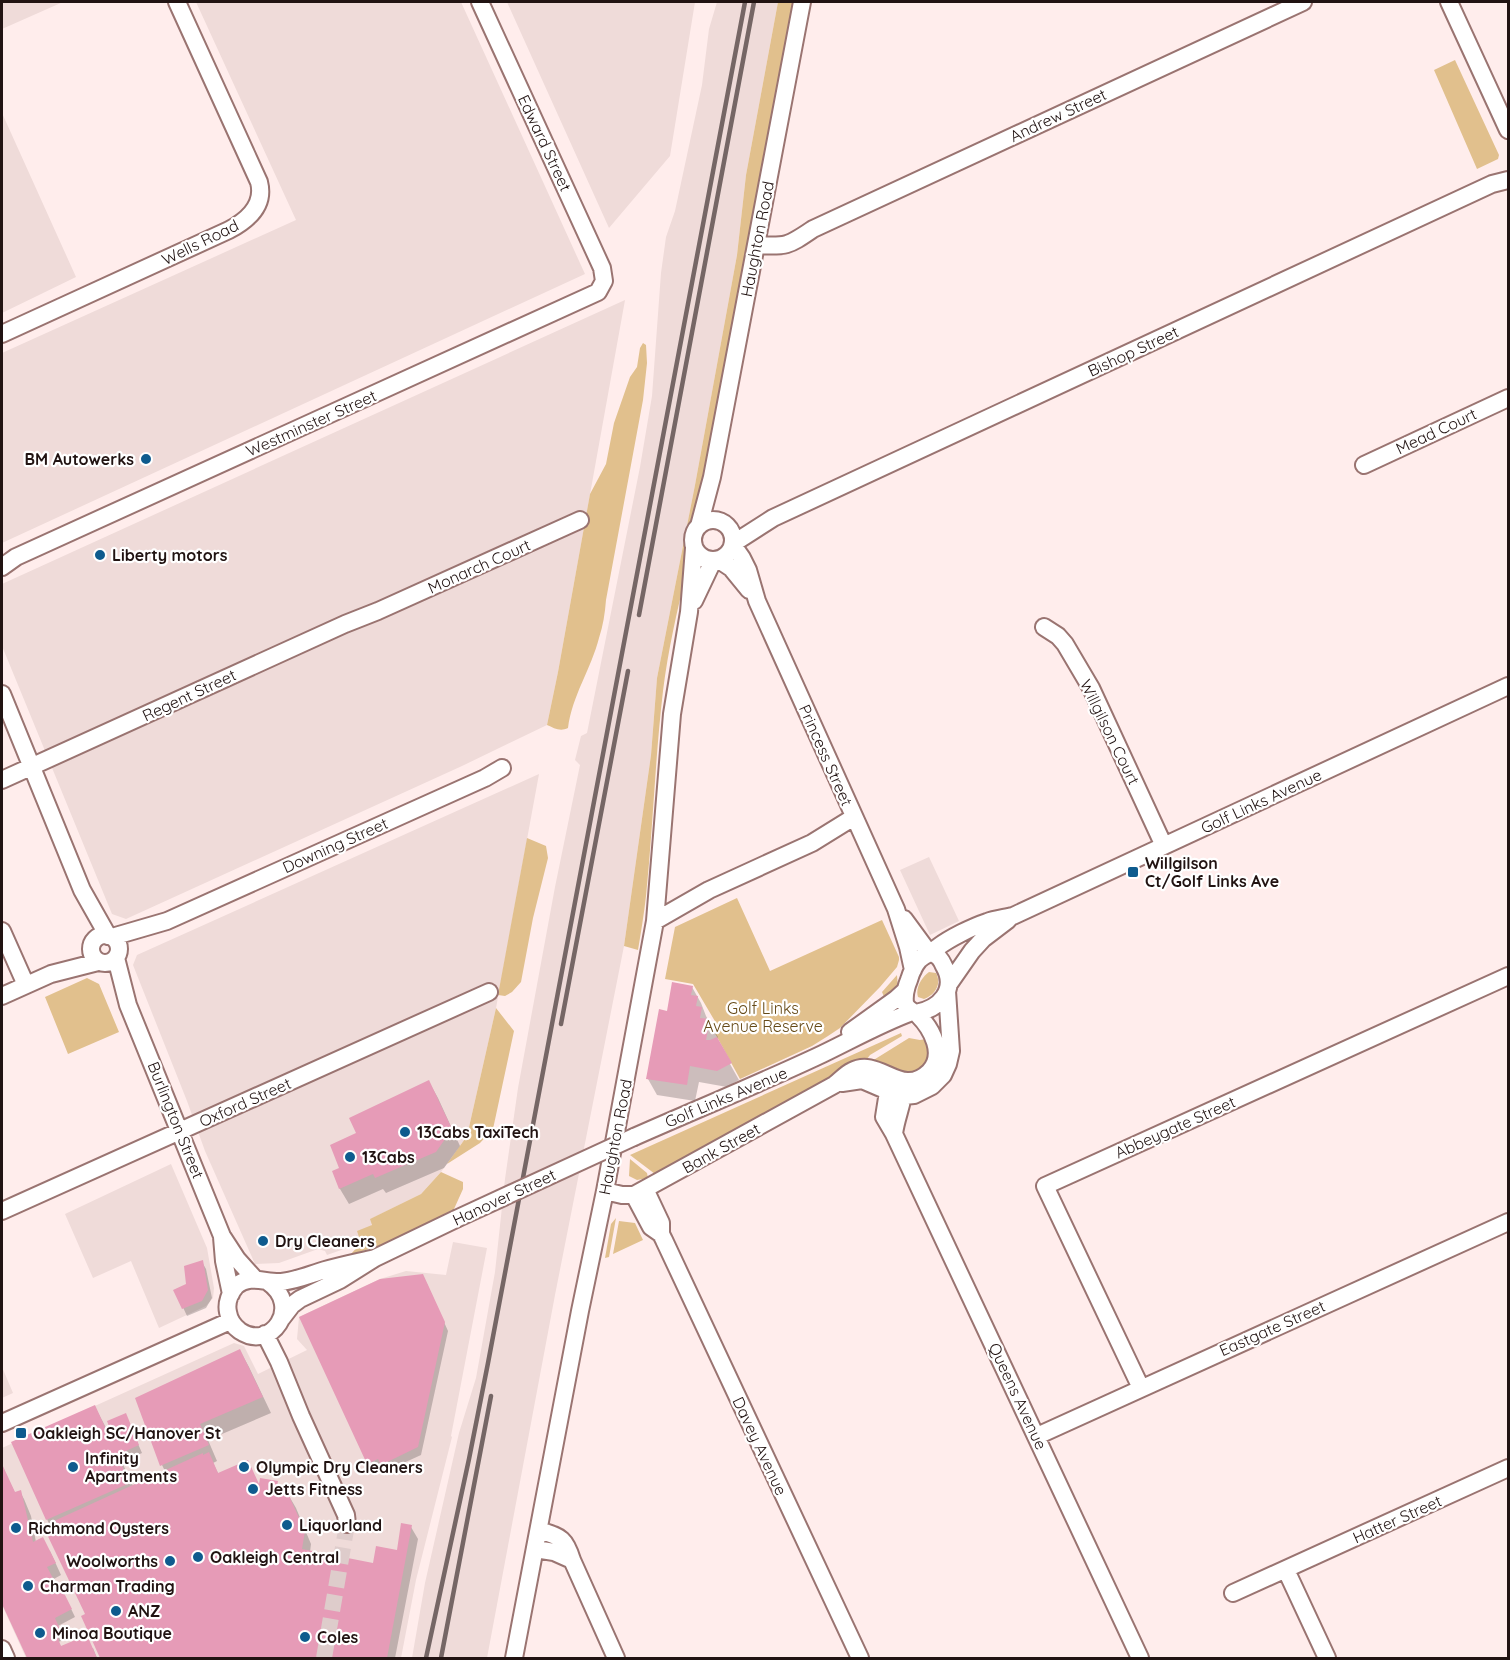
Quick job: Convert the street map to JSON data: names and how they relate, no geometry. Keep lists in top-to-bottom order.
{
  "streets": {
    "street": [
      "Andrew Street",
      "Edward Street",
      "Haughton Road",
      "Wells Road",
      "Bishop Street",
      "Westminster Street",
      "Mead Court",
      "Monarch Court",
      "Regent Street",
      "Willgilson Court",
      "Princess Street",
      "Golf Links Avenue",
      "Downing Street",
      "Oxford Street",
      "Burlington Street",
      "Abbeygate Street",
      "Bank Street",
      "Hanover Street",
      "Eastgate Street",
      "Queens Avenue",
      "Davey Avenue",
      "Hatter Street"
    ]
  },
  "crossings": [
    ["Andrew Street", "Haughton Road"],
    ["Edward Street", "Westminster Street"],
    ["Haughton Road", "Bishop Street"],
    ["Haughton Road", "Princess Street"],
    ["Bishop Street", "Princess Street"],
    ["Monarch Court", "Regent Street"],
    ["Regent Street", "Burlington Street"],
    ["Willgilson Court", "Golf Links Avenue"],
    ["Princess Street", "Golf Links Avenue"],
    ["Golf Links Avenue", "Hanover Street"],
    ["Downing Street", "Burlington Street"],
    ["Oxford Street", "Burlington Street"],
    ["Burlington Street", "Hanover Street"],
    ["Abbeygate Street", "Eastgate Street"],
    ["Bank Street", "Queens Avenue"],
    ["Bank Street", "Davey Avenue"],
    ["Eastgate Street", "Queens Avenue"]
  ],
  "parks": ["Golf Links Avenue Reserve"],
  "places": {
    "other": [
      "BM Autowerks",
      "Liberty motors",
      "13Cabs TaxiTech",
      "13Cabs",
      "Dry Cleaners",
      "Infinity Apartments",
      "Olympic Dry Cleaners",
      "Jetts Fitness",
      "Liquorland",
      "Richmond Oysters",
      "Oakleigh Central",
      "Woolworths",
      "Charman Trading",
      "ANZ",
      "Minoa Boutique",
      "Coles"
    ],
    "transit": ["Willgilson Ct/Golf Links Ave", "Oakleigh SC/Hanover St"]
  }
}
